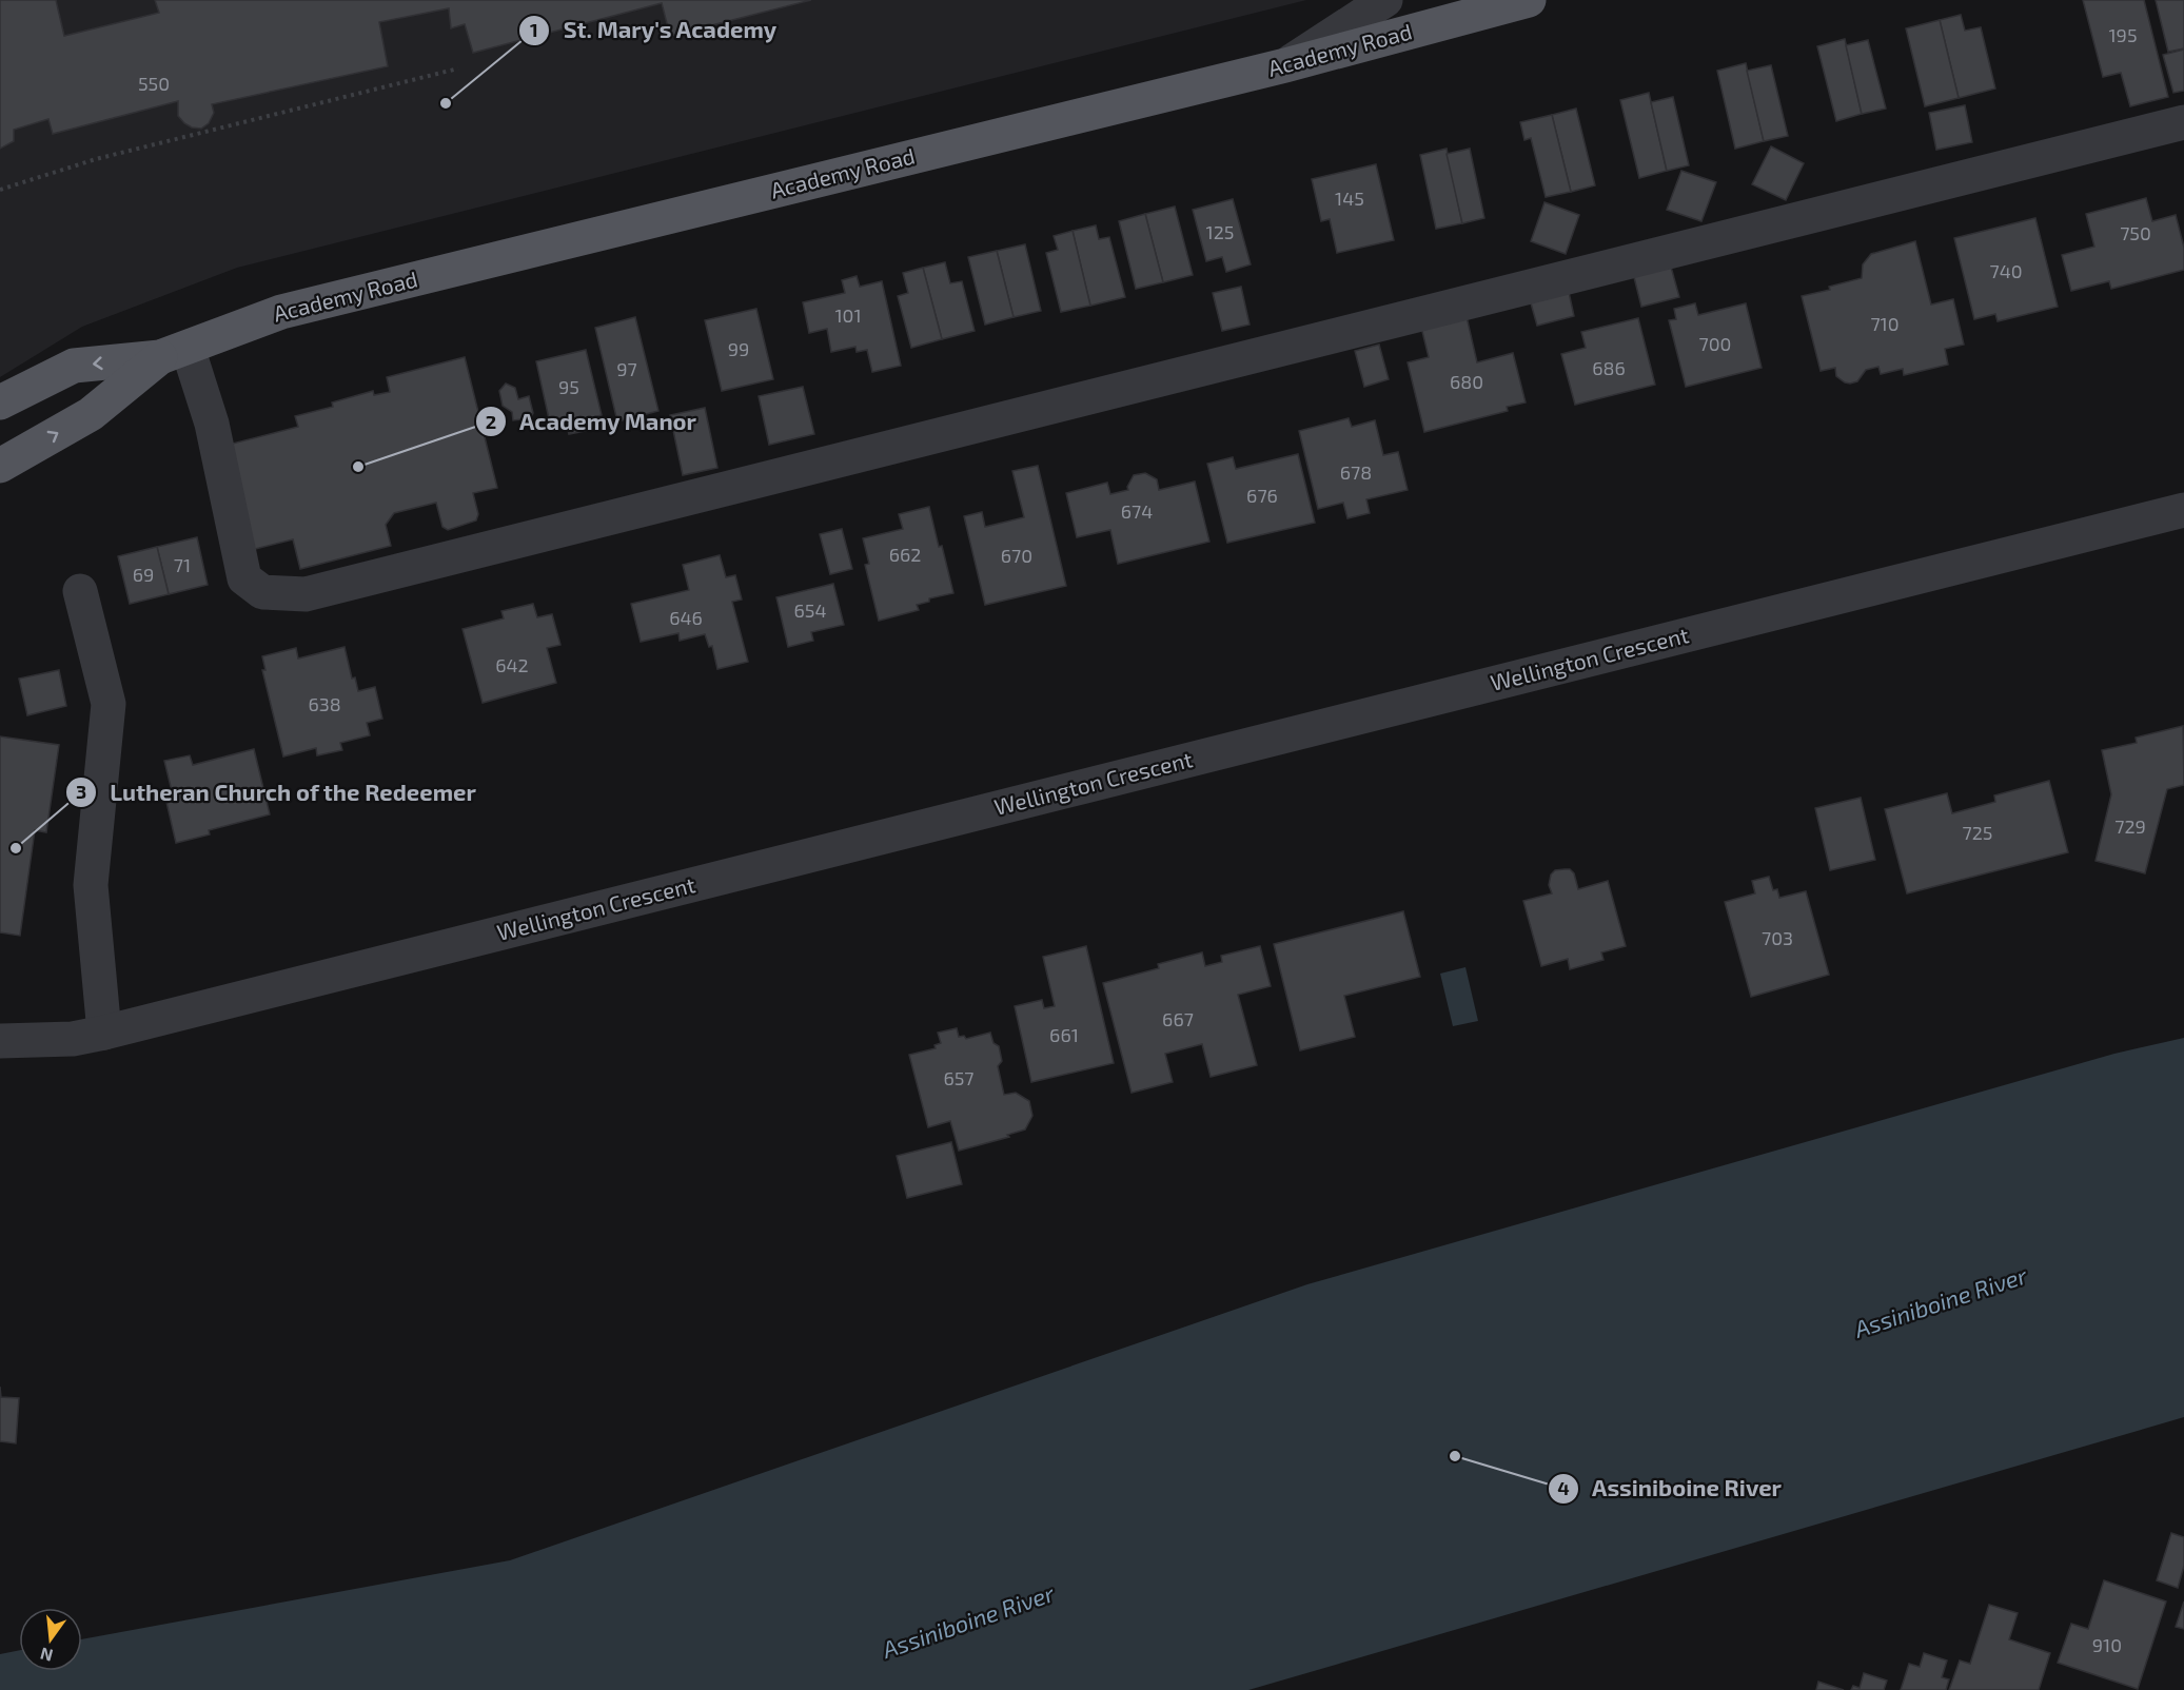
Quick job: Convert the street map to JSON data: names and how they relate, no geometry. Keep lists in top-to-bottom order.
{
  "streets": {
    "main road": ["Academy Road"],
    "street": ["Wellington Crescent"]
  },
  "water": ["Assiniboine River"],
  "places": [
    "St. Mary's Academy",
    "Academy Manor",
    "Lutheran Church of the Redeemer",
    "Assiniboine River"
  ],
  "house_numbers": [
    "195",
    "550",
    "145",
    "125",
    "750",
    "740",
    "101",
    "710",
    "700",
    "99",
    "686",
    "97",
    "680",
    "95",
    "678",
    "676",
    "674",
    "662",
    "670",
    "71",
    "69",
    "654",
    "646",
    "642",
    "638",
    "729",
    "725",
    "703",
    "667",
    "661",
    "657",
    "910"
  ],
  "north": "bottom"
}
